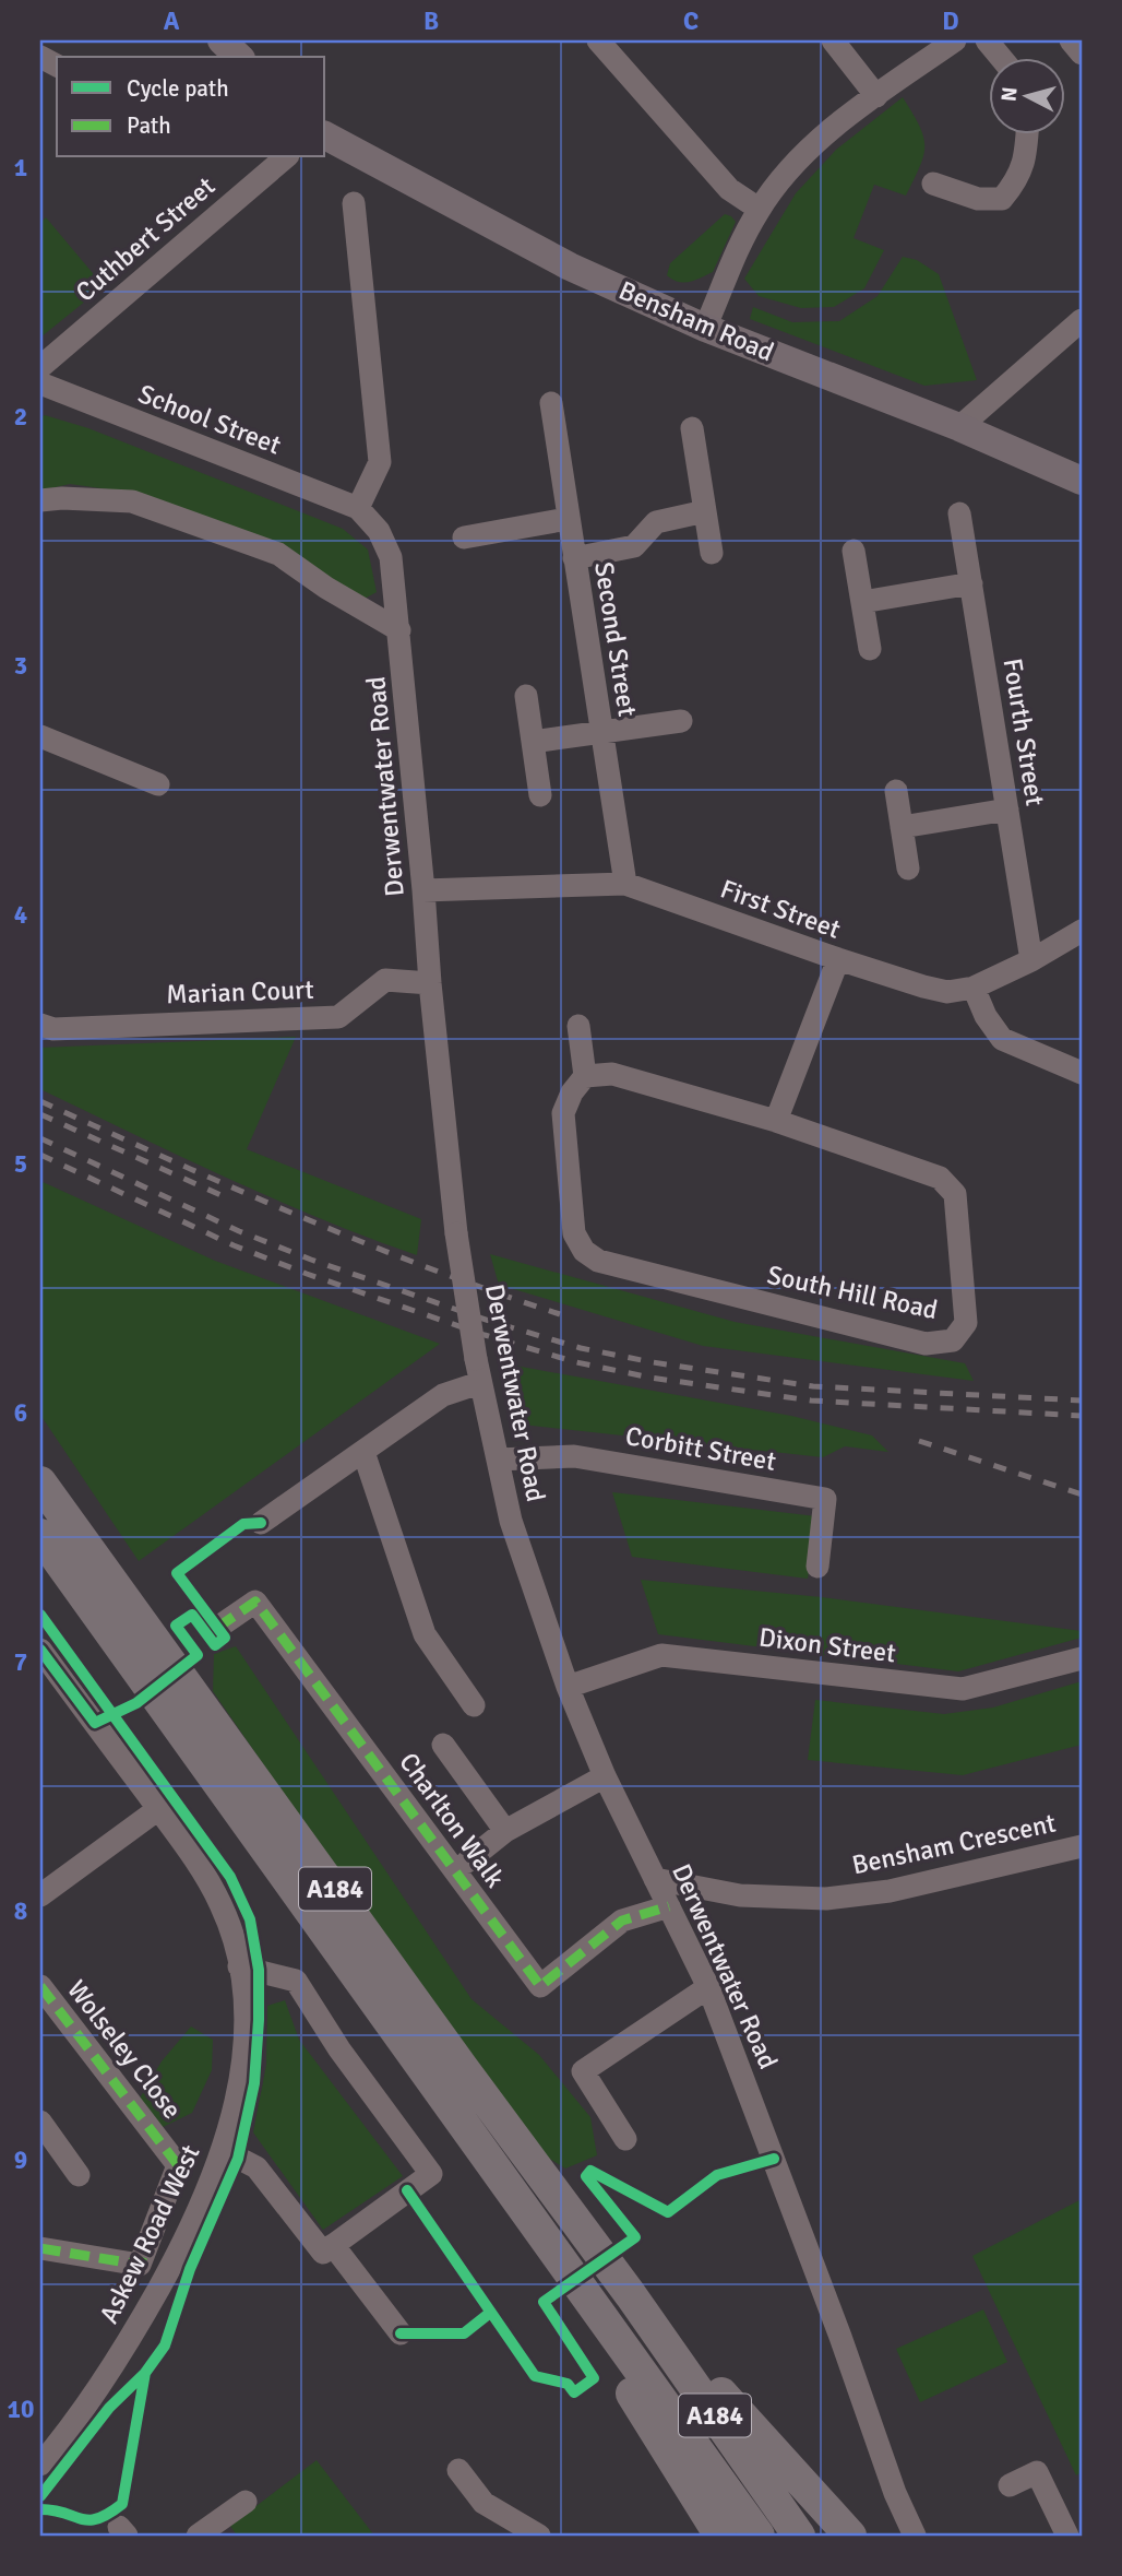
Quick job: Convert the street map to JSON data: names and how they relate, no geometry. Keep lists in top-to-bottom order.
{
  "streets": {
    "highway": ["A184"],
    "main road": ["Bensham Road"],
    "street": [
      "Cuthbert Street",
      "School Street",
      "Second Street",
      "Fourth Street",
      "Derwentwater Road",
      "First Street",
      "Marian Court",
      "South Hill Road",
      "Corbitt Street",
      "Dixon Street",
      "Charlton Walk",
      "Bensham Crescent",
      "Wolseley Close",
      "Askew Road West"
    ]
  },
  "crossings": [
    ["School Street", "Derwentwater Road"],
    ["Second Street", "First Street"],
    ["Derwentwater Road", "First Street"],
    ["Derwentwater Road", "Marian Court"],
    ["Derwentwater Road", "Corbitt Street"],
    ["Derwentwater Road", "Dixon Street"],
    ["Derwentwater Road", "Charlton Walk"],
    ["Derwentwater Road", "Bensham Crescent"]
  ],
  "legend": ["Cycle path", "Path"],
  "north": "left",
  "grid": {
    "columns": [
      "A",
      "B",
      "C",
      "D"
    ],
    "rows": [
      "1",
      "2",
      "3",
      "4",
      "5",
      "6",
      "7",
      "8",
      "9",
      "10"
    ]
  }
}
